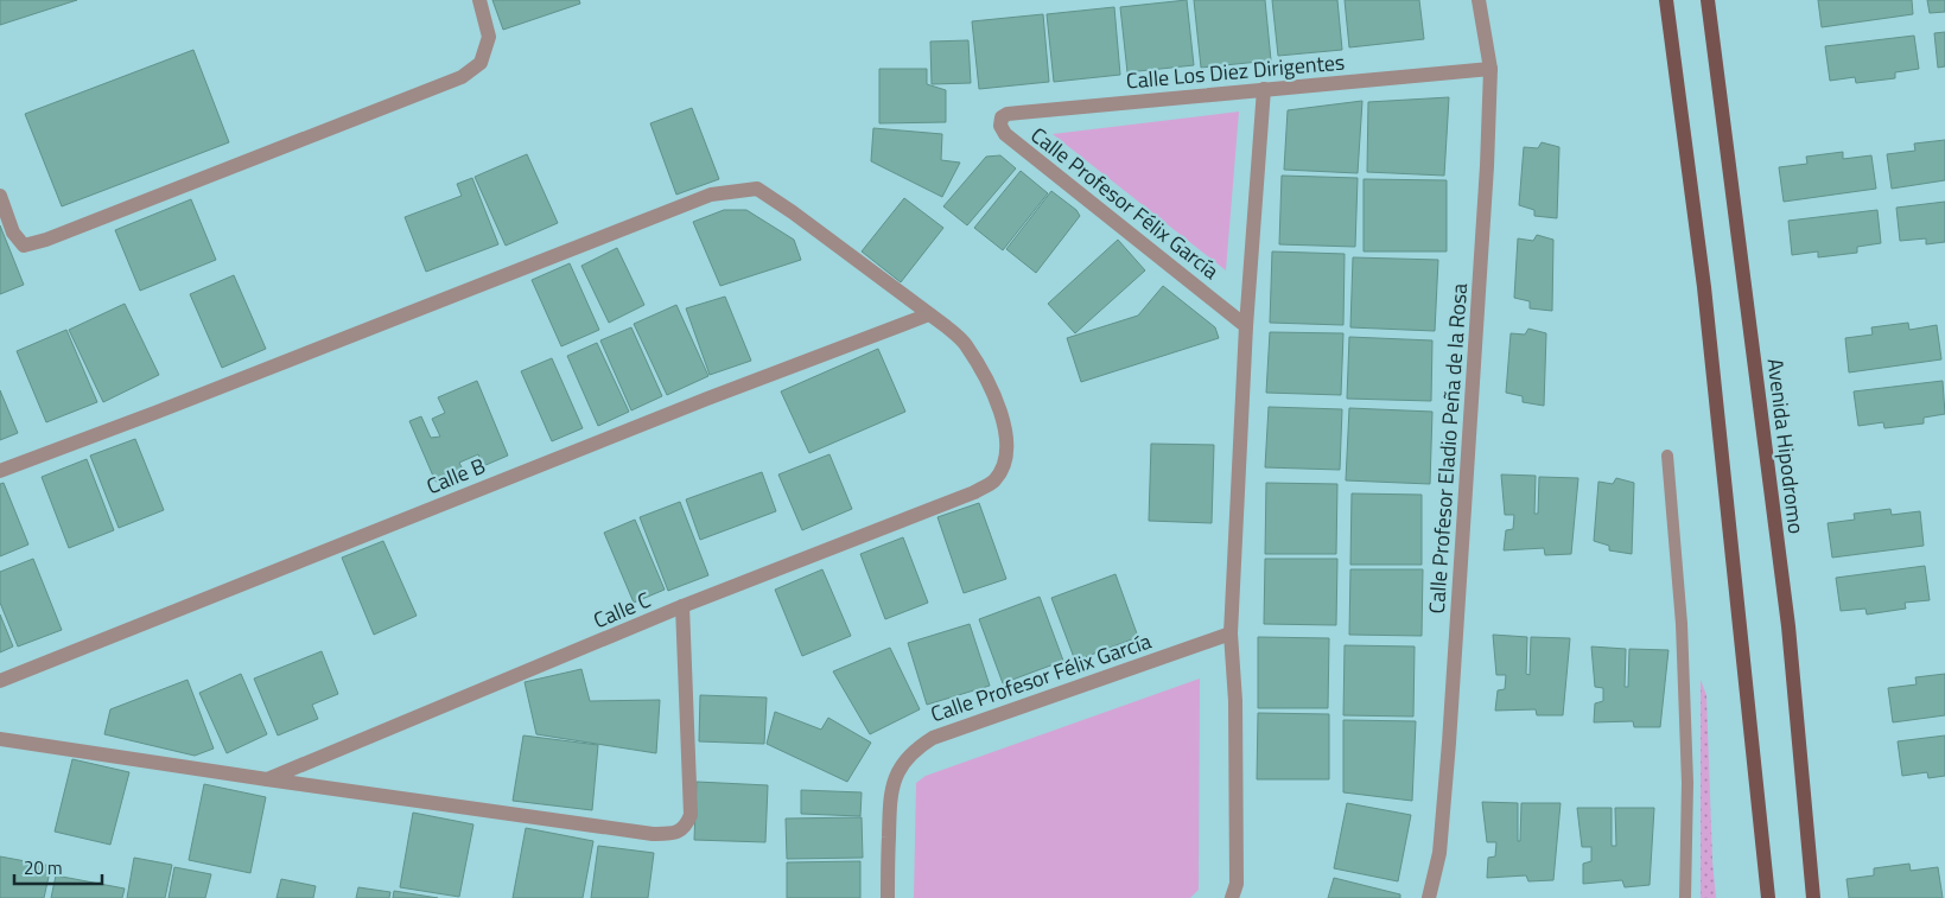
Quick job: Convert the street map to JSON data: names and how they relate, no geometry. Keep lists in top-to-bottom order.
{
  "streets": {
    "main road": ["Avenida Hipodromo"],
    "street": [
      "Calle Los Diez Dirigentes",
      "Calle Profesor Félix García",
      "Calle Profesor Eladio Peña de la Rosa",
      "Calle B",
      "Calle C"
    ]
  },
  "crossings": [
    ["Calle Los Diez Dirigentes", "Calle Profesor Félix García"],
    ["Calle Los Diez Dirigentes", "Calle Profesor Eladio Peña de la Rosa"],
    ["Calle B", "Calle C"]
  ],
  "scale_bar": "20 m"
}
